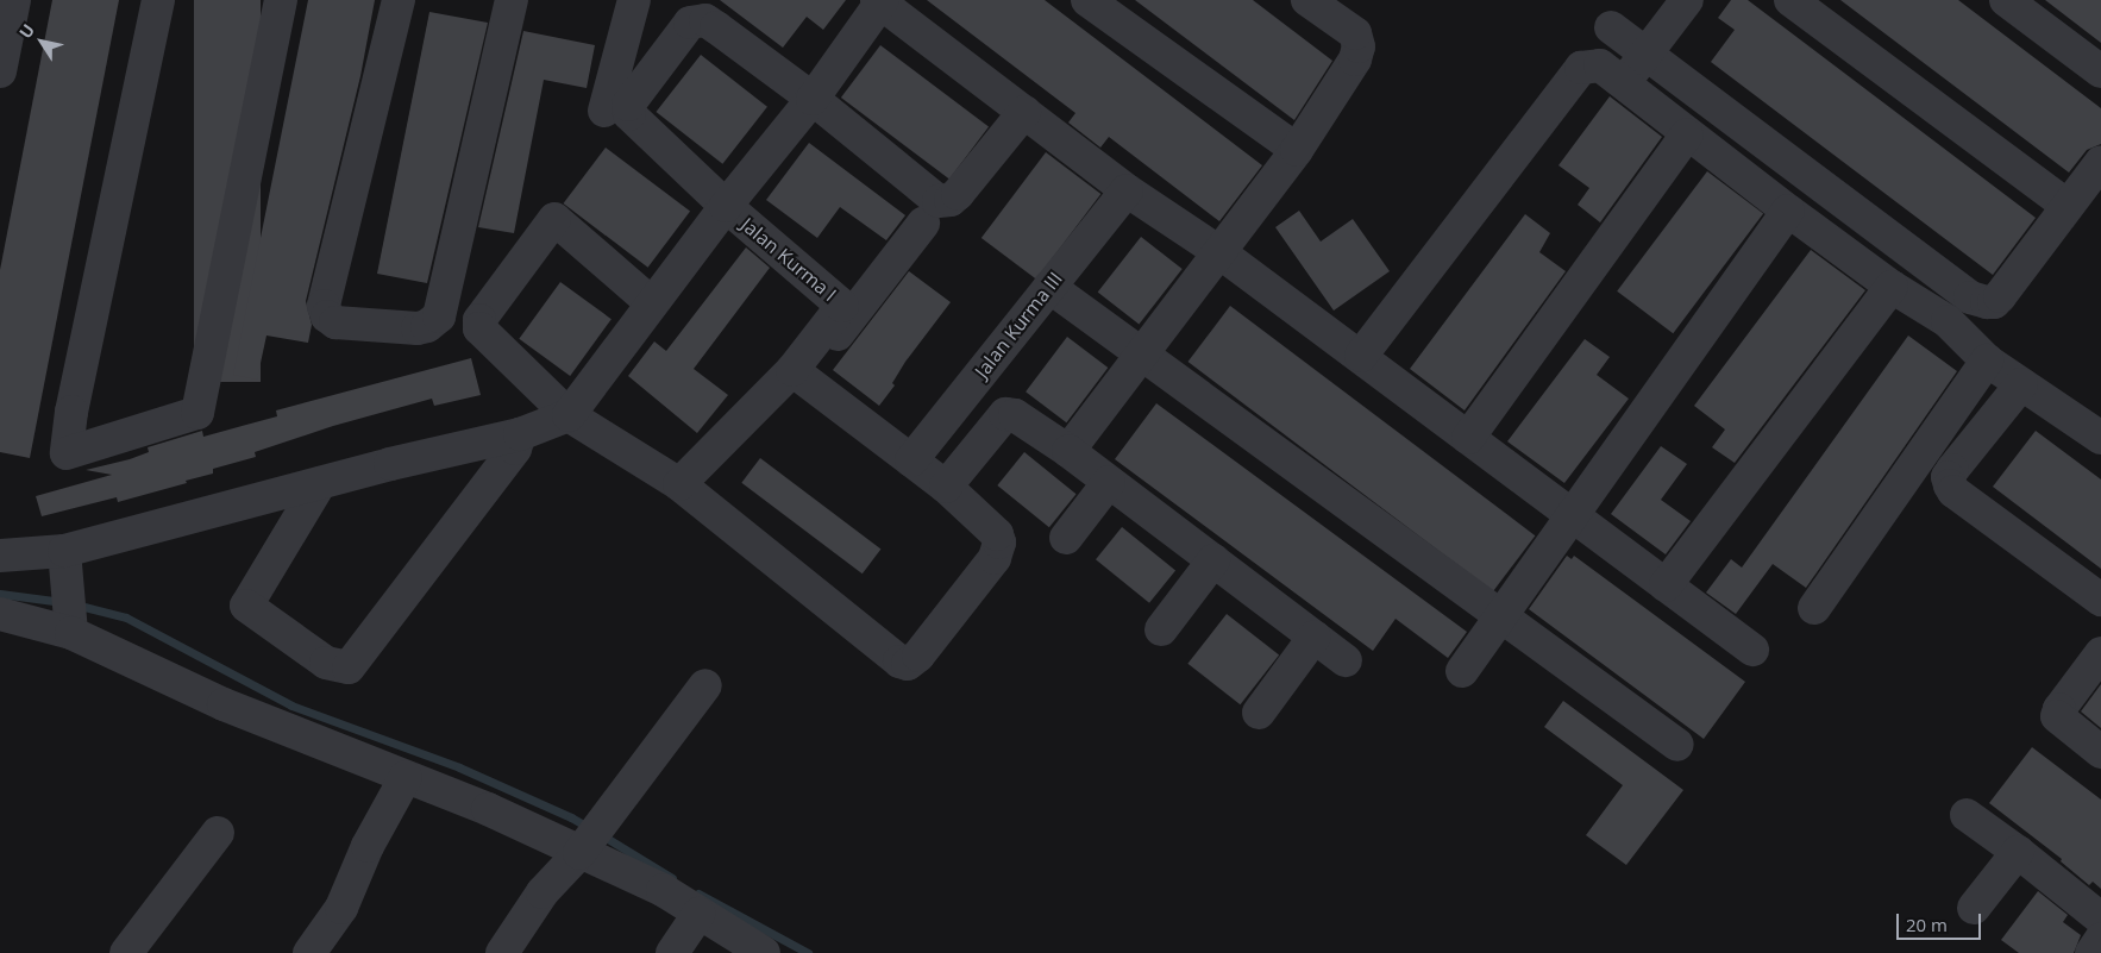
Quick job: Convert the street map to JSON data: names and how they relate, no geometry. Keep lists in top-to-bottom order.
{
  "streets": {
    "street": ["Jalan Kurma I", "Jalan Kurma III"]
  },
  "scale_bar": "20 m",
  "north": "top left"
}
